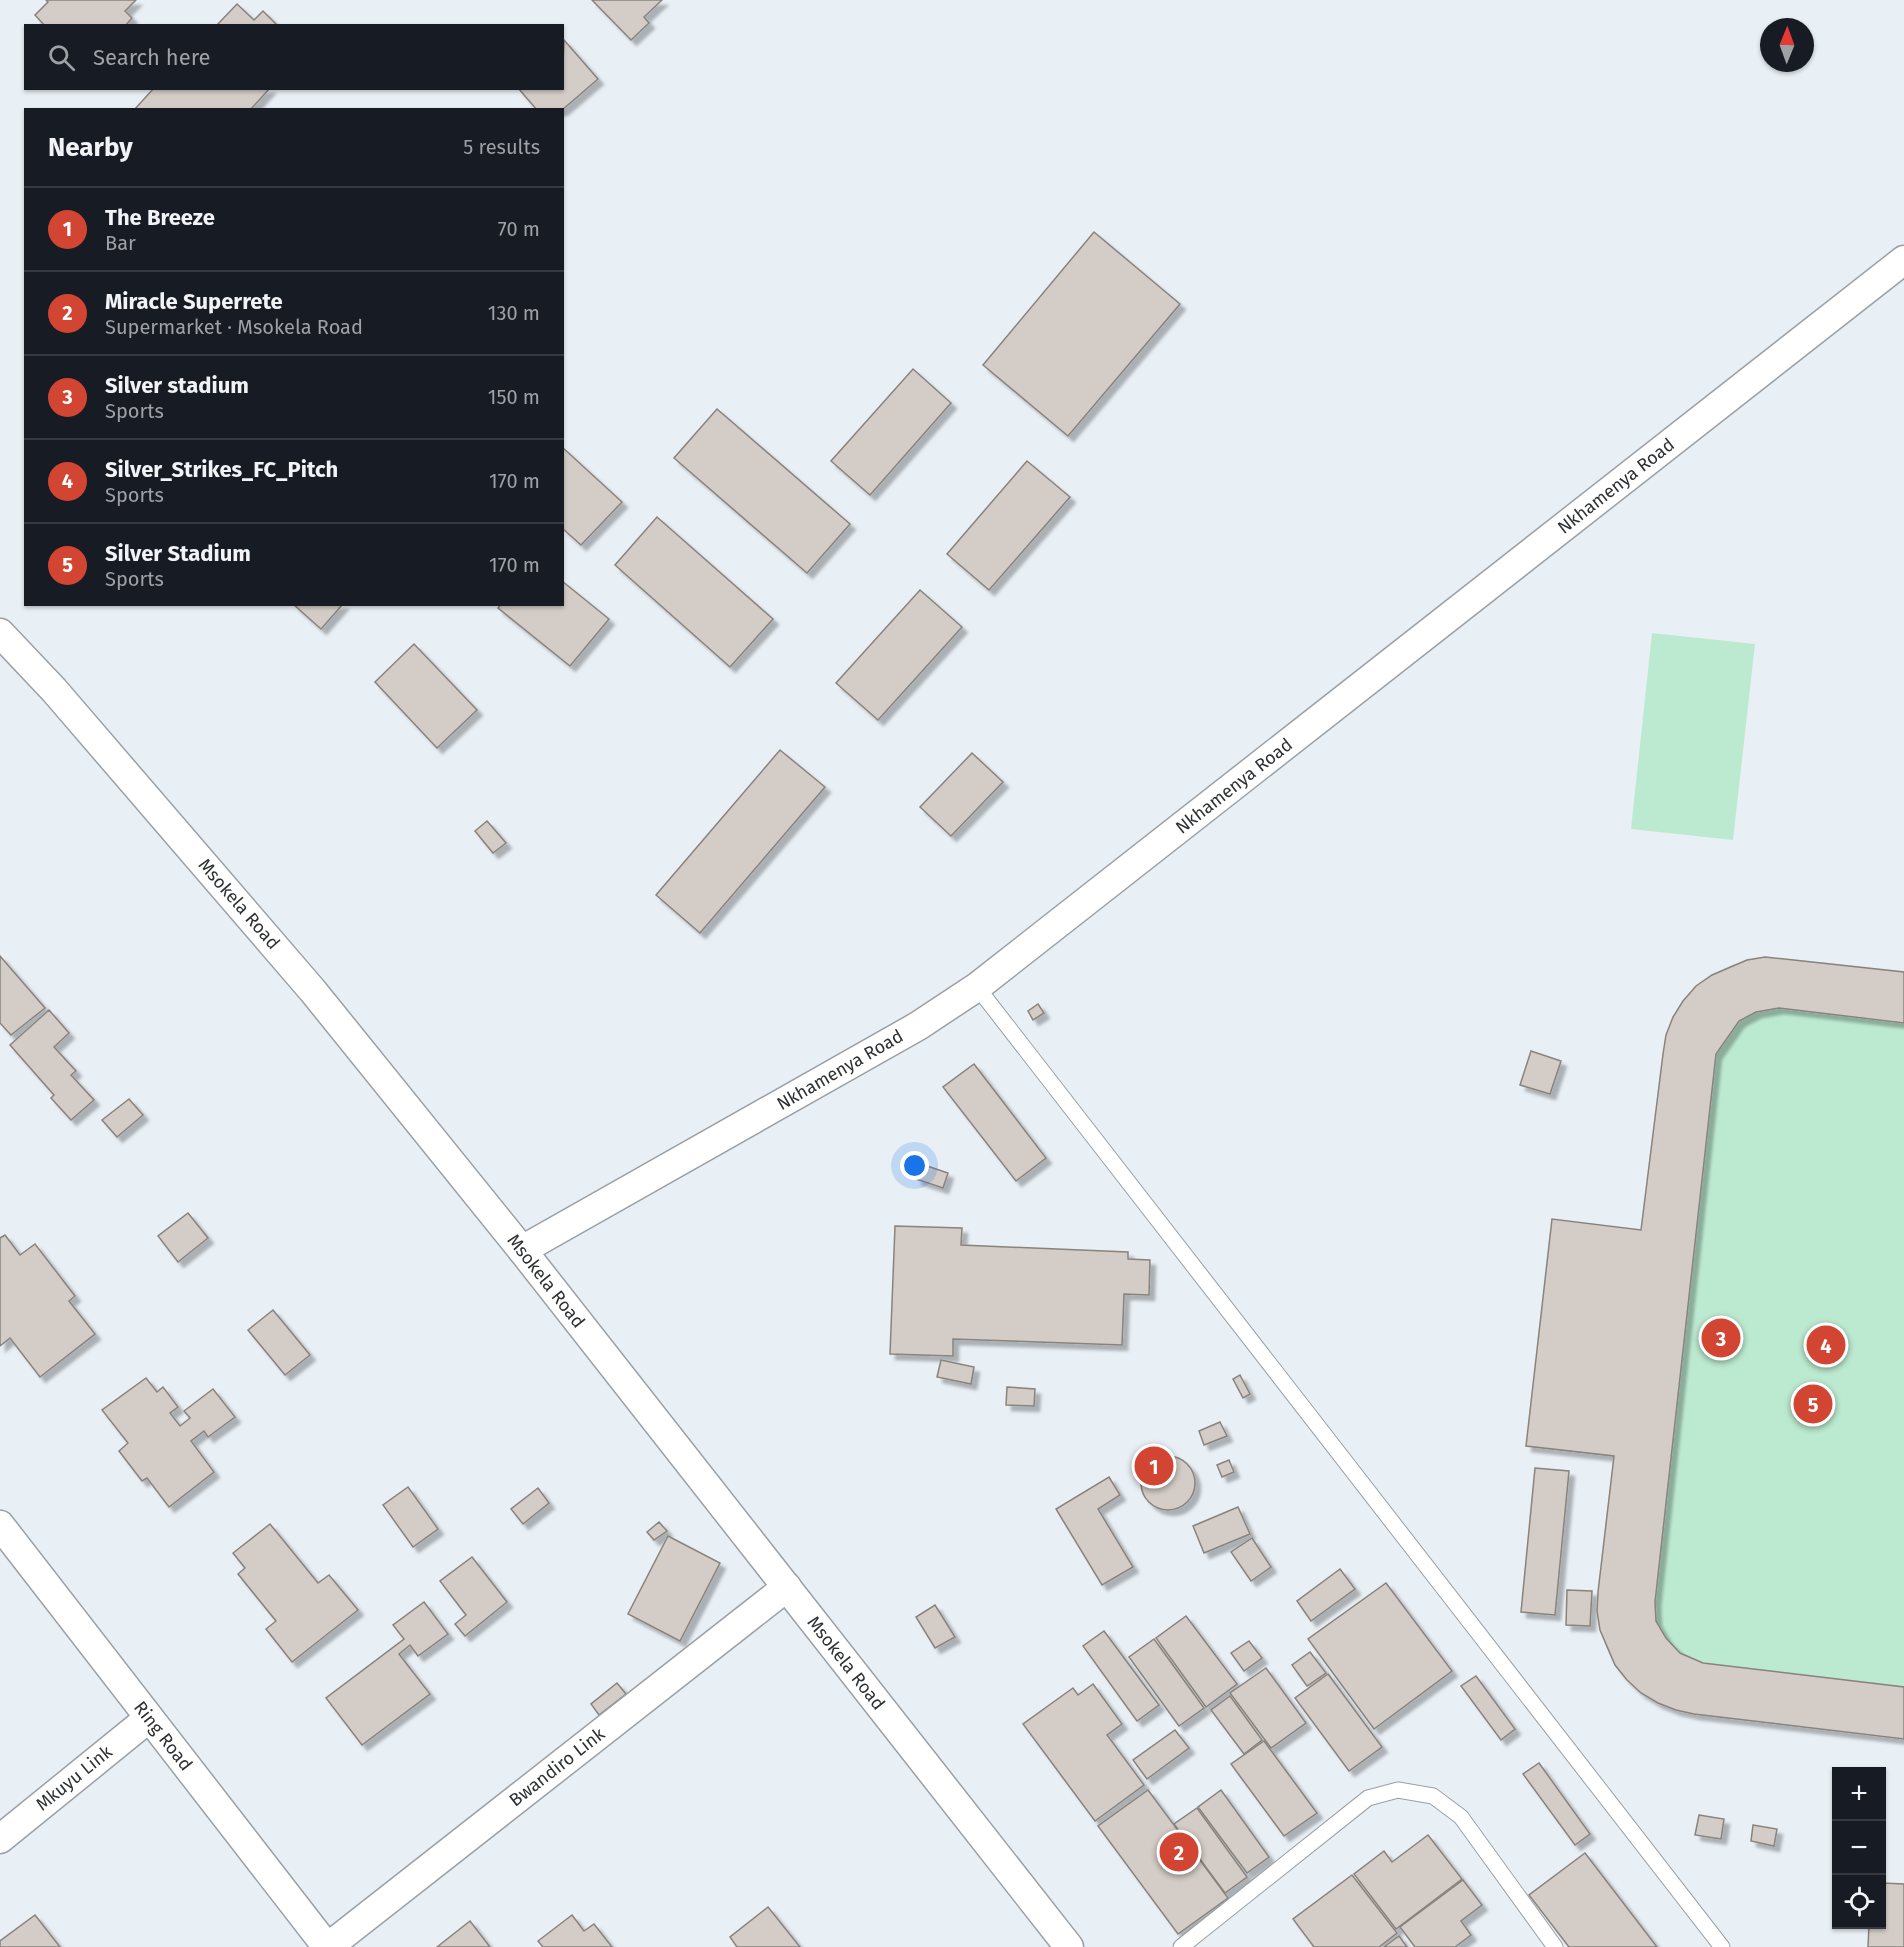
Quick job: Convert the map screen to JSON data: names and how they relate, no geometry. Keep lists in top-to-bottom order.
{
  "streets": {
    "street": [
      "Nkhamenya Road",
      "Msokela Road",
      "Ring Road",
      "Bwandiro Link",
      "Mkuyu Link"
    ]
  },
  "crossings": [
    ["Nkhamenya Road", "Msokela Road"],
    ["Msokela Road", "Bwandiro Link"],
    ["Ring Road", "Bwandiro Link"],
    ["Ring Road", "Mkuyu Link"]
  ],
  "north": "top",
  "page": {
    "search": "Search here",
    "heading": ["Nearby", "5 results"],
    "list": [
      {
        "mark": "1",
        "name": "The Breeze",
        "note": "Bar",
        "value": "70 m"
      },
      {
        "mark": "2",
        "name": "Miracle Superrete",
        "note": "Supermarket · Msokela Road",
        "value": "130 m"
      },
      {
        "mark": "3",
        "name": "Silver stadium",
        "note": "Sports",
        "value": "150 m"
      },
      {
        "mark": "4",
        "name": "Silver_Strikes_FC_Pitch",
        "note": "Sports",
        "value": "170 m"
      },
      {
        "mark": "5",
        "name": "Silver Stadium",
        "note": "Sports",
        "value": "170 m"
      }
    ],
    "pins": [
      "3",
      "4",
      "5",
      "1",
      "2"
    ],
    "map_buttons": ["+", "−"]
  }
}
